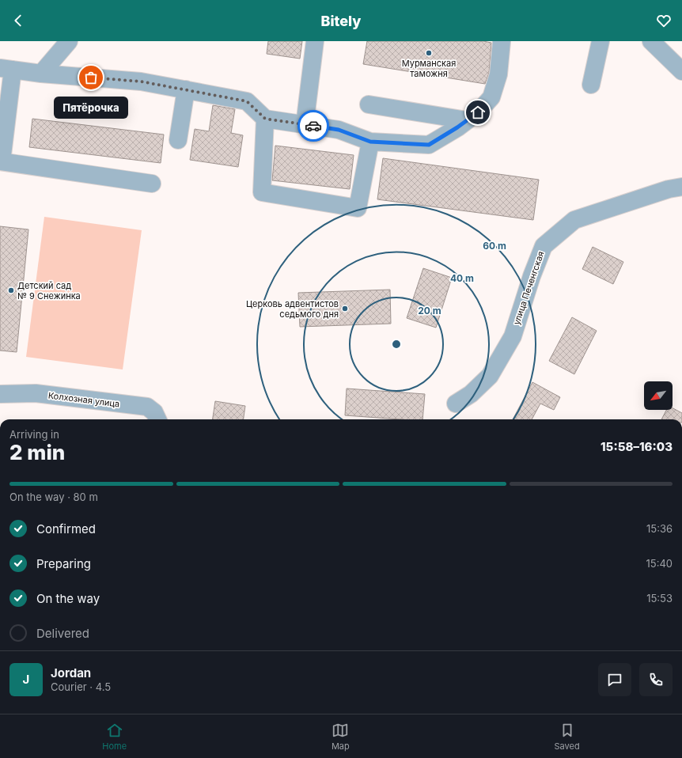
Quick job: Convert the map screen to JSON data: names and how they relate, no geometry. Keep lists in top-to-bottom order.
{
  "streets": {
    "street": ["улица Печенгская", "Колхозная улица"]
  },
  "places": [
    "Мурманская таможня",
    "Пятёрочка",
    "Детский сад № 9 Снежинка",
    "Церковь адвентистов седьмого дня"
  ],
  "north": "bottom left",
  "page": {
    "header": "Bitely",
    "bubble": "Пятёрочка",
    "heading": ["2 min", "Arriving in", "15:58–16:03"],
    "panel": ["Jordan", "Courier · 4.5"],
    "bar": "On the way · 80 m",
    "list": [
      ["Confirmed", "15:36"],
      ["Preparing", "15:40"],
      ["On the way", "15:53"],
      "Delivered"
    ],
    "round": "J",
    "tabs": ["Home", "Map", "Saved"]
  },
  "rings": ["60 m", "40 m", "20 m"]
}
